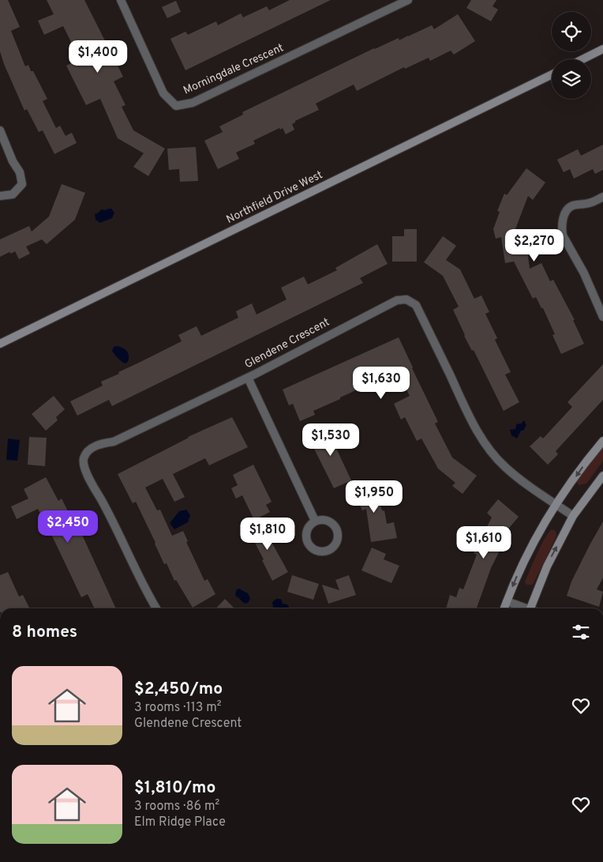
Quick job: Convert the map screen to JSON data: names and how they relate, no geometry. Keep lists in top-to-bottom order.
{
  "streets": {
    "main road": ["Northfield Drive West"],
    "street": ["Morningdale Crescent", "Glendene Crescent"]
  },
  "page": {
    "price": [
      "$1,400",
      "$2,270",
      "$1,630",
      "$1,530",
      "$1,950",
      "$2,450",
      "$1,810",
      "$1,610"
    ],
    "heading": "8 homes",
    "list": [
      {
        "name": "$2,450/mo",
        "note": "3 rooms · 113 m² · Glendene Crescent"
      },
      {
        "name": "$1,810/mo",
        "note": "3 rooms · 86 m² · Elm Ridge Place"
      }
    ]
  }
}
